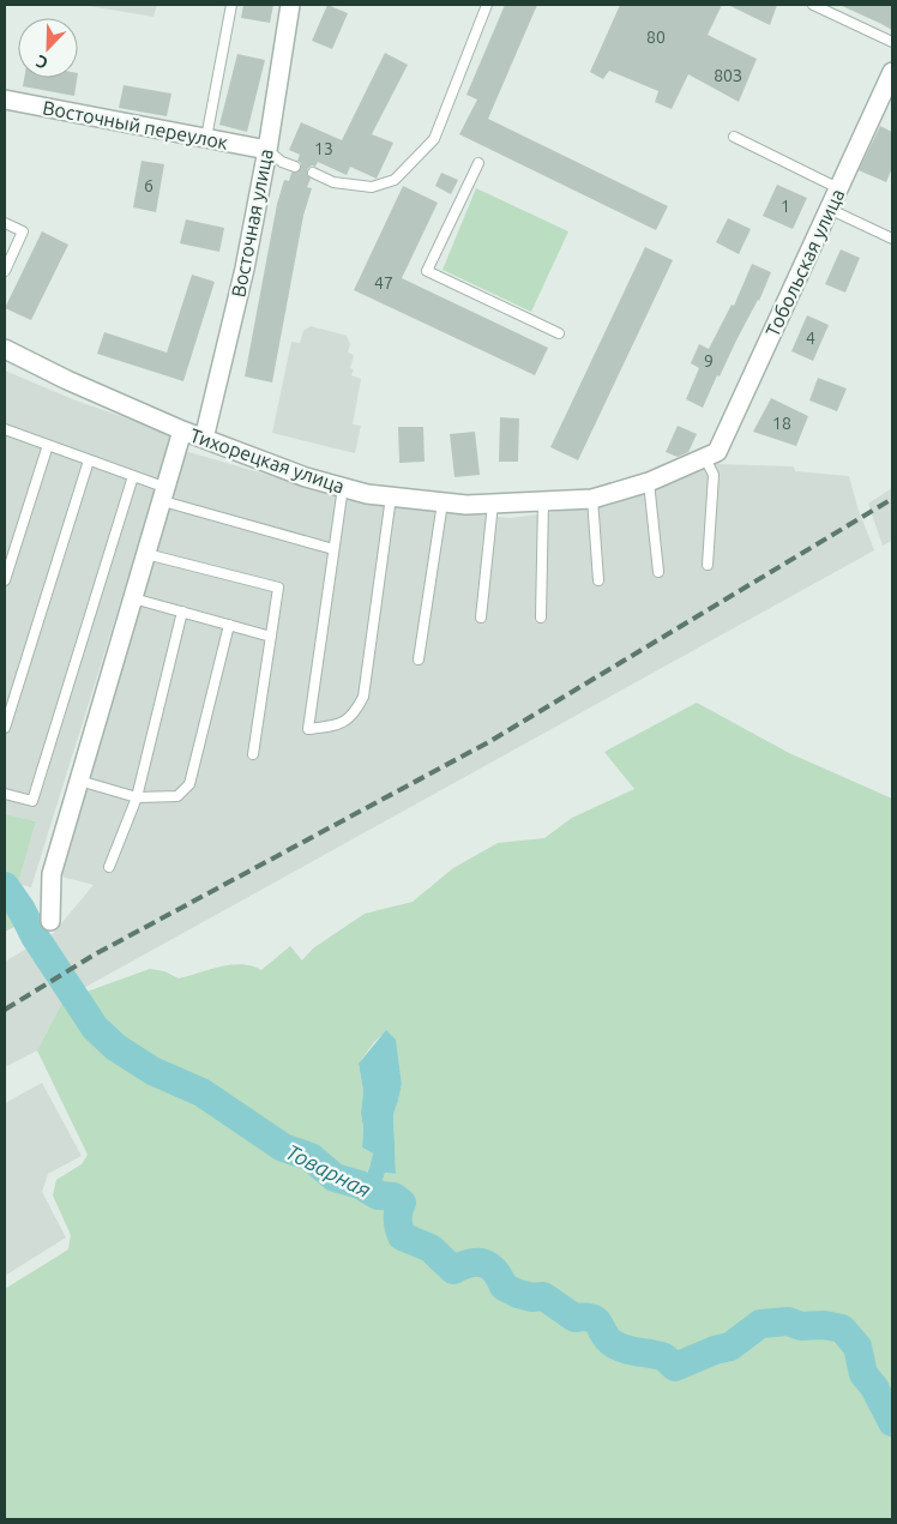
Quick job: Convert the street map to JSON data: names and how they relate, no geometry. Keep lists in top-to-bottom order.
{
  "streets": {
    "street": [
      "Восточный переулок",
      "Восточная улица",
      "Тобольская улица",
      "Тихорецкая улица"
    ]
  },
  "crossings": [
    ["Восточный переулок", "Восточная улица"],
    ["Восточная улица", "Тихорецкая улица"],
    ["Тобольская улица", "Тихорецкая улица"]
  ],
  "water": ["Товарная"],
  "house_numbers": [
    "80",
    "80З",
    "13",
    "6",
    "1",
    "47",
    "4",
    "9",
    "18"
  ],
  "north": "bottom left"
}
